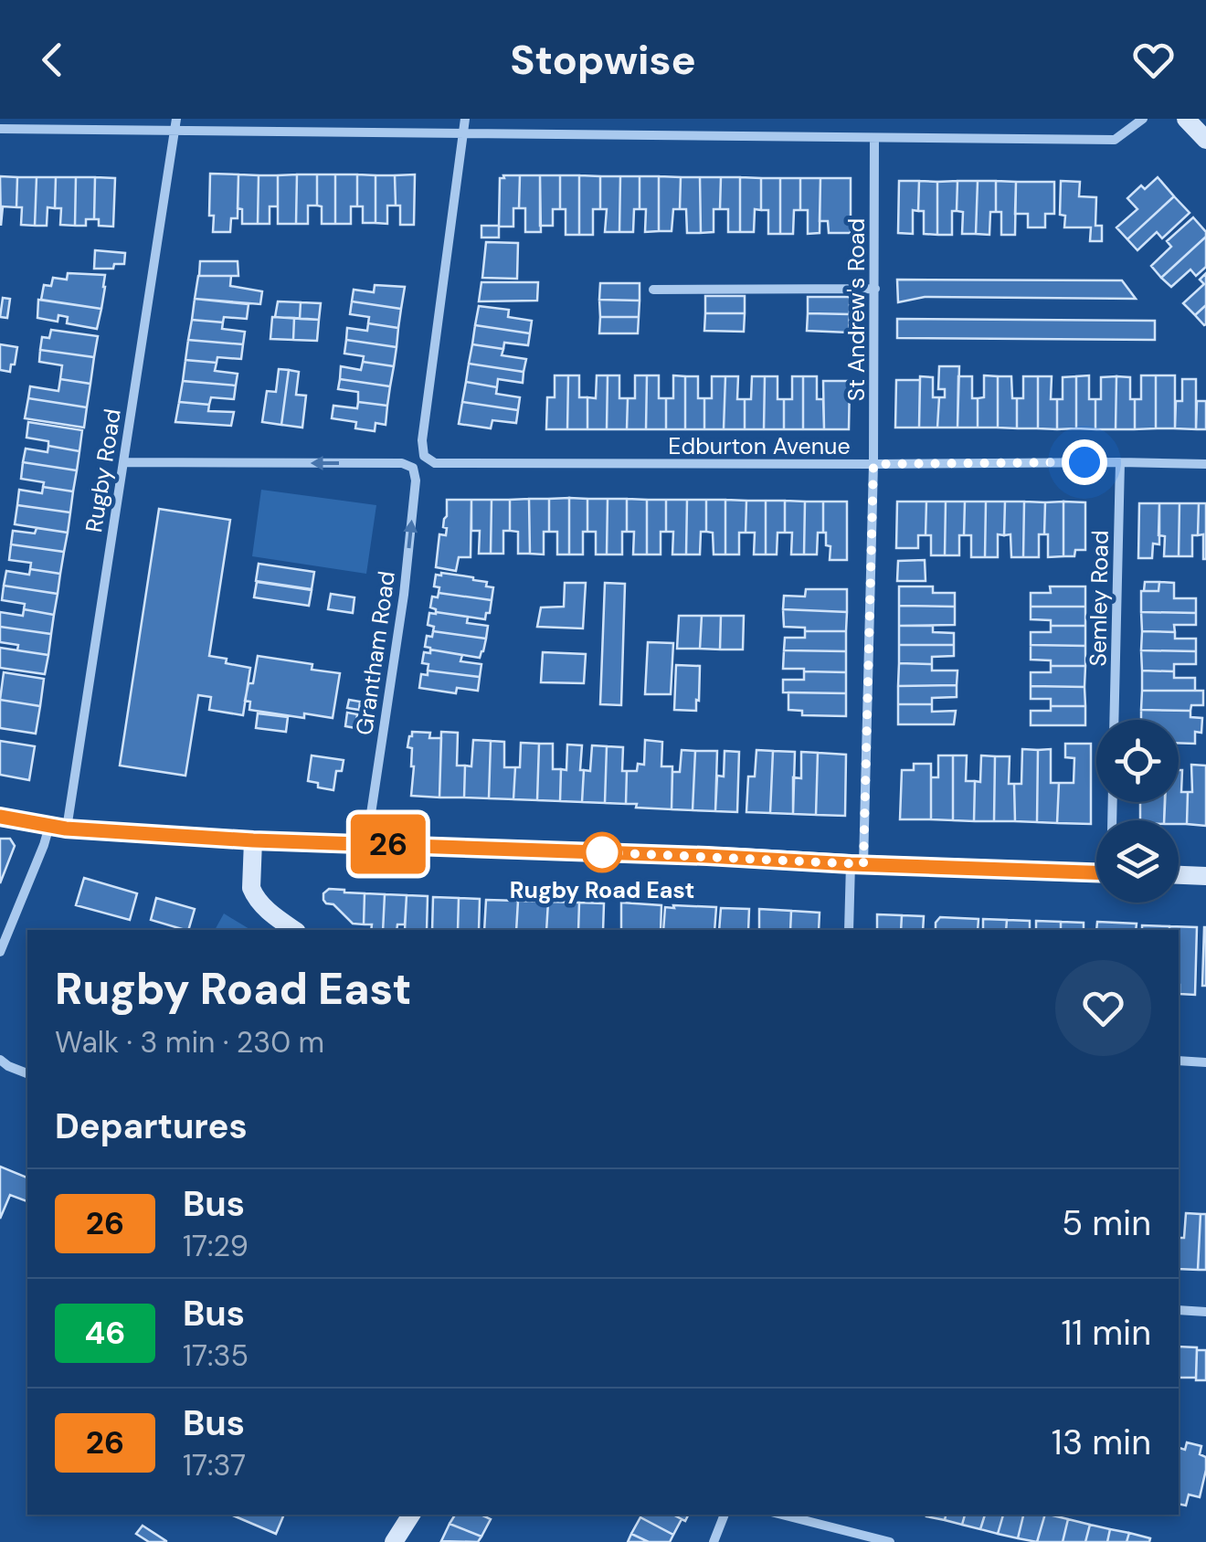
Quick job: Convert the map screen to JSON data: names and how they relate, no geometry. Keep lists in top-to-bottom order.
{
  "streets": {
    "street": [
      "St Andrew's Road",
      "Edburton Avenue",
      "Rugby Road",
      "Semley Road",
      "Grantham Road"
    ]
  },
  "crossings": [
    ["St Andrew's Road", "Edburton Avenue"],
    ["Edburton Avenue", "Semley Road"],
    ["Rugby Road", "Grantham Road"]
  ],
  "places": ["Rugby Road East"],
  "lines": ["bus line 26"],
  "page": {
    "header": "Stopwise",
    "on_map": "26",
    "heading": [
      ["Rugby Road East", "Walk · 3 min · 230 m"],
      "Departures"
    ],
    "list": [
      {
        "mark": "26",
        "name": "Bus",
        "note": "17:29",
        "value": "5 min"
      },
      {
        "mark": "46",
        "name": "Bus",
        "note": "17:35",
        "value": "11 min"
      },
      {
        "mark": "26",
        "name": "Bus",
        "note": "17:37",
        "value": "13 min"
      }
    ]
  }
}
